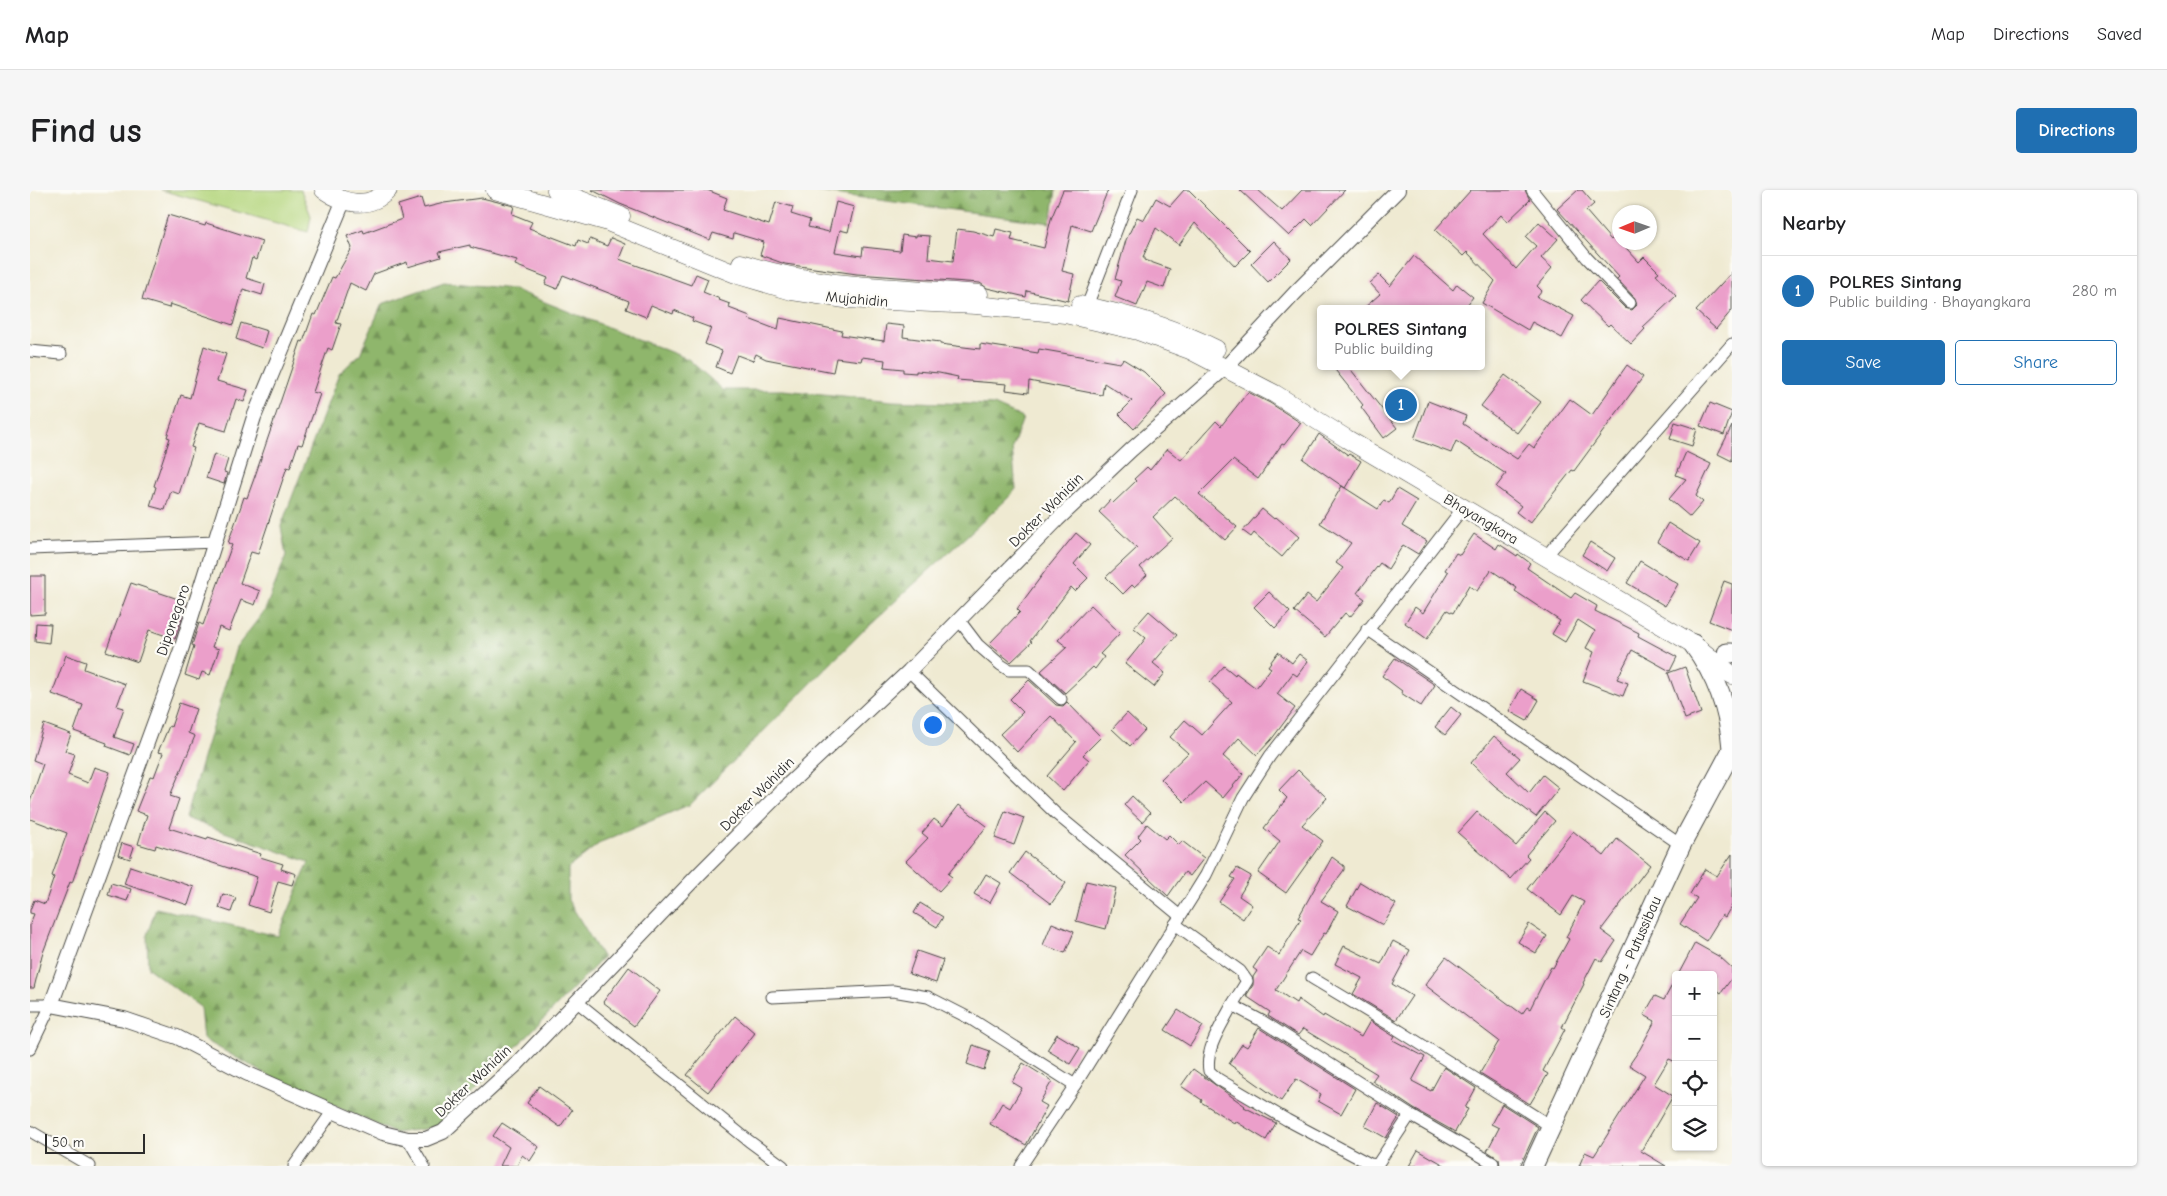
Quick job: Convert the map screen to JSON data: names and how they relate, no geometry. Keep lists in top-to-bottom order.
{
  "streets": {
    "highway": ["Sintang - Putussibau"],
    "main road": ["Mujahidin", "Bhayangkara"],
    "street": ["Dokter Wahidin", "Diponegoro"]
  },
  "crossings": [
    ["Mujahidin", "Dokter Wahidin"],
    ["Mujahidin", "Bhayangkara"],
    ["Dokter Wahidin", "Bhayangkara"],
    ["Dokter Wahidin", "Diponegoro"]
  ],
  "scale_bar": "50 m",
  "north": "left",
  "page": {
    "header": "Map",
    "nav": ["Map", "Directions", "Saved"],
    "buttons": [
      "Directions",
      ["Save", "Share"]
    ],
    "title": "Find us",
    "heading": "Nearby",
    "list": [
      {
        "mark": "1",
        "name": "POLRES Sintang",
        "note": "Public building · Bhayangkara",
        "value": "280 m"
      }
    ],
    "popup": ["POLRES Sintang", "Public building"],
    "pins": "1",
    "map_buttons": ["+", "−"],
    "scale": "50 m"
  }
}
